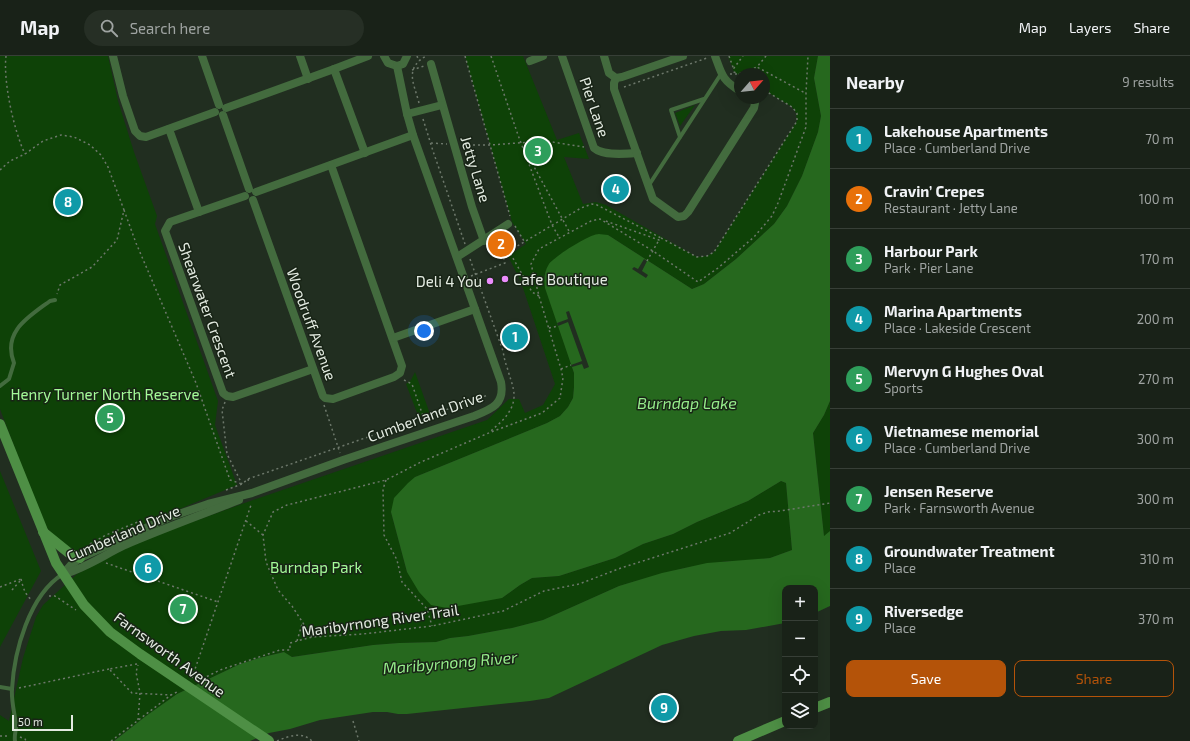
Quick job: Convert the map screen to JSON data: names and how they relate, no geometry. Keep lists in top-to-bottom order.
{
  "streets": {
    "main road": ["Farnsworth Avenue"],
    "street": [
      "Pier Lane",
      "Jetty Lane",
      "Shearwater Crescent",
      "Woodruff Avenue",
      "Cumberland Drive"
    ],
    "path": ["Maribyrnong River Trail"]
  },
  "crossings": [
    ["Shearwater Crescent", "Woodruff Avenue"],
    ["Shearwater Crescent", "Cumberland Drive"],
    ["Cumberland Drive", "Farnsworth Avenue"]
  ],
  "water": ["Burndap Lake", "Maribyrnong River"],
  "parks": ["Henry Turner North Reserve", "Burndap Park"],
  "places": ["Cafe Boutique", "Deli 4 You"],
  "scale_bar": "50 m",
  "north": "top right",
  "page": {
    "header": "Map",
    "search": "Search here",
    "nav": ["Map", "Layers", "Share"],
    "heading": ["Nearby", "9 results"],
    "list": [
      {
        "mark": "1",
        "name": "Lakehouse Apartments",
        "note": "Place · Cumberland Drive",
        "value": "70 m"
      },
      {
        "mark": "2",
        "name": "Cravin’ Crepes",
        "note": "Restaurant · Jetty Lane",
        "value": "100 m"
      },
      {
        "mark": "3",
        "name": "Harbour Park",
        "note": "Park · Pier Lane",
        "value": "170 m"
      },
      {
        "mark": "4",
        "name": "Marina Apartments",
        "note": "Place · Lakeside Crescent",
        "value": "200 m"
      },
      {
        "mark": "5",
        "name": "Mervyn G Hughes Oval",
        "note": "Sports",
        "value": "270 m"
      },
      {
        "mark": "6",
        "name": "Vietnamese memorial",
        "note": "Place · Cumberland Drive",
        "value": "300 m"
      },
      {
        "mark": "7",
        "name": "Jensen Reserve",
        "note": "Park · Farnsworth Avenue",
        "value": "300 m"
      },
      {
        "mark": "8",
        "name": "Groundwater Treatment",
        "note": "Place",
        "value": "310 m"
      },
      {
        "mark": "9",
        "name": "Riversedge",
        "note": "Place",
        "value": "370 m"
      }
    ],
    "pins": [
      "3",
      "4",
      "8",
      "2",
      "1",
      "5",
      "6",
      "7",
      "9"
    ],
    "map_buttons": ["+", "−"],
    "buttons": ["Save", "Share"],
    "scale": "50 m"
  }
}
